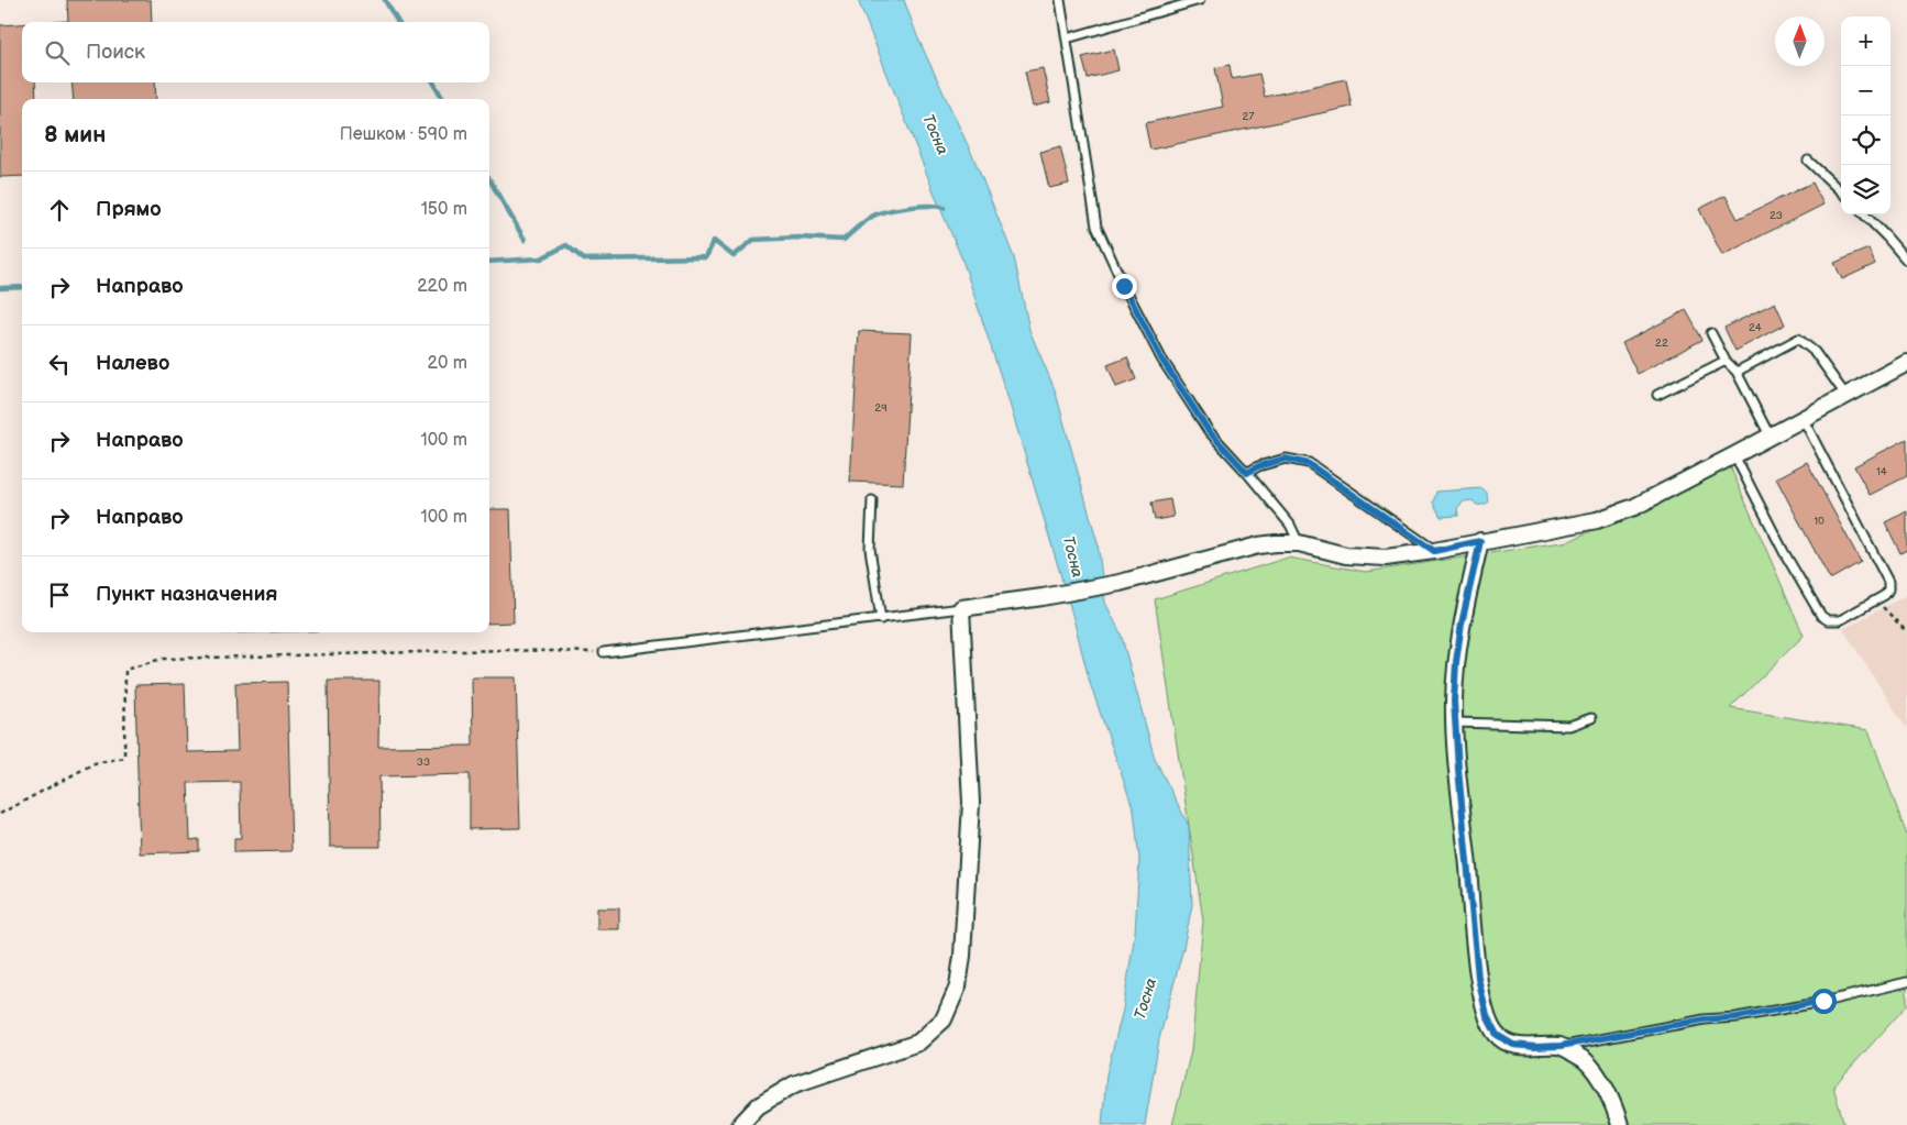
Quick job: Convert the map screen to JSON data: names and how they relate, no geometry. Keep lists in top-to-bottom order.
{
  "water": ["Тосна"],
  "house_numbers": [
    "27",
    "23",
    "24",
    "22",
    "29",
    "14",
    "10",
    "33"
  ],
  "north": "top",
  "page": {
    "map_buttons": ["+", "−"],
    "search": "Поиск",
    "heading": ["8 мин", "Пешком · 590 m"],
    "list": [
      ["Прямо", "150 m"],
      ["Направо", "220 m"],
      ["Налево", "20 m"],
      ["Направо", "100 m"],
      ["Направо", "100 m"],
      "Пункт назначения"
    ]
  }
}
